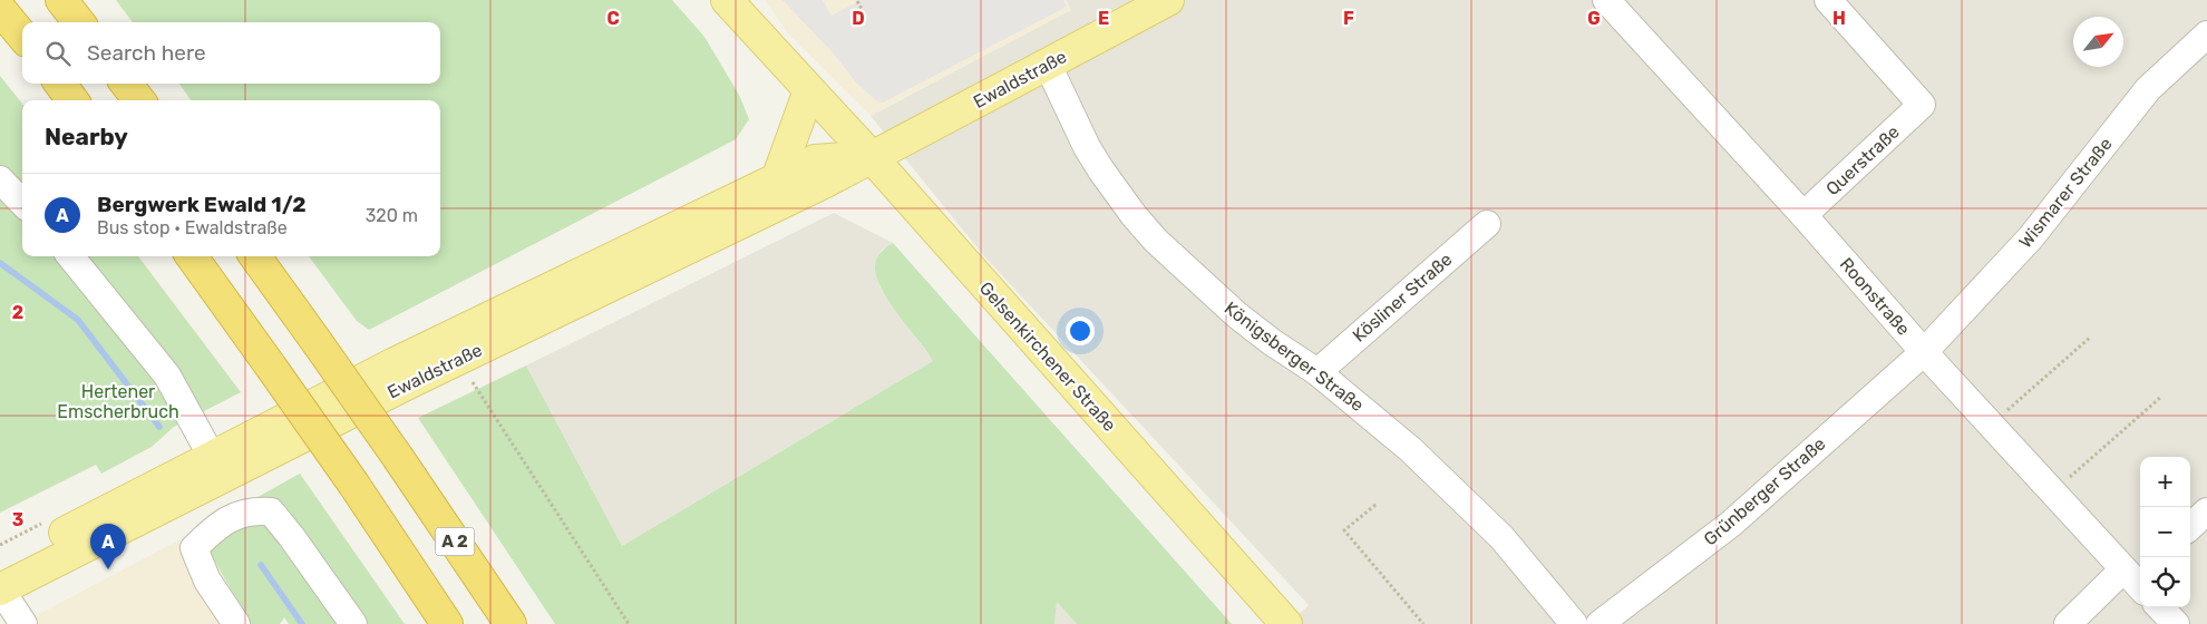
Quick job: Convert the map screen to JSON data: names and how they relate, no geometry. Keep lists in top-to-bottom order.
{
  "streets": {
    "highway": ["A 2"],
    "main road": ["Ewaldstraße", "Gelsenkirchener Straße"],
    "street": [
      "Querstraße",
      "Wismarer Straße",
      "Roonstraße",
      "Kösliner Straße",
      "Königsberger Straße",
      "Grünberger Straße"
    ]
  },
  "crossings": [
    ["Ewaldstraße", "Gelsenkirchener Straße"],
    ["Ewaldstraße", "Königsberger Straße"],
    ["Querstraße", "Roonstraße"],
    ["Wismarer Straße", "Roonstraße"],
    ["Wismarer Straße", "Grünberger Straße"],
    ["Roonstraße", "Grünberger Straße"],
    ["Kösliner Straße", "Königsberger Straße"]
  ],
  "parks": ["Hertener Emscherbruch"],
  "north": "top right",
  "page": {
    "search": "Search here",
    "heading": "Nearby",
    "list": [
      {
        "mark": "A",
        "name": "Bergwerk Ewald 1/2",
        "note": "Bus stop · Ewaldstraße",
        "value": "320 m"
      }
    ],
    "map_buttons": ["+", "−"],
    "pins": "A"
  },
  "grid": {
    "columns": [
      "C",
      "D",
      "E",
      "F",
      "G",
      "H"
    ],
    "rows": ["2", "3"]
  }
}
